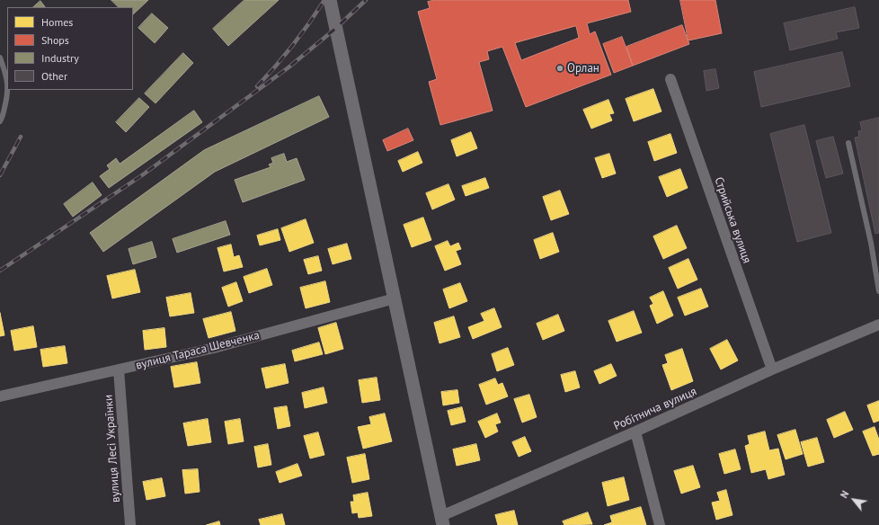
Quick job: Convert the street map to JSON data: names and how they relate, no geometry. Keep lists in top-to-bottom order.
{
  "streets": {
    "street": [
      "Стрийська вулиця",
      "вулиця Тараса Шевченка",
      "Робітнича вулиця",
      "вулиця Лесі Українки"
    ]
  },
  "crossings": [
    ["Стрийська вулиця", "Робітнича вулиця"],
    ["вулиця Тараса Шевченка", "вулиця Лесі Українки"]
  ],
  "places": ["Орлан"],
  "legend": [
    "Homes",
    "Shops",
    "Industry",
    "Other"
  ],
  "north": "top left"
}
